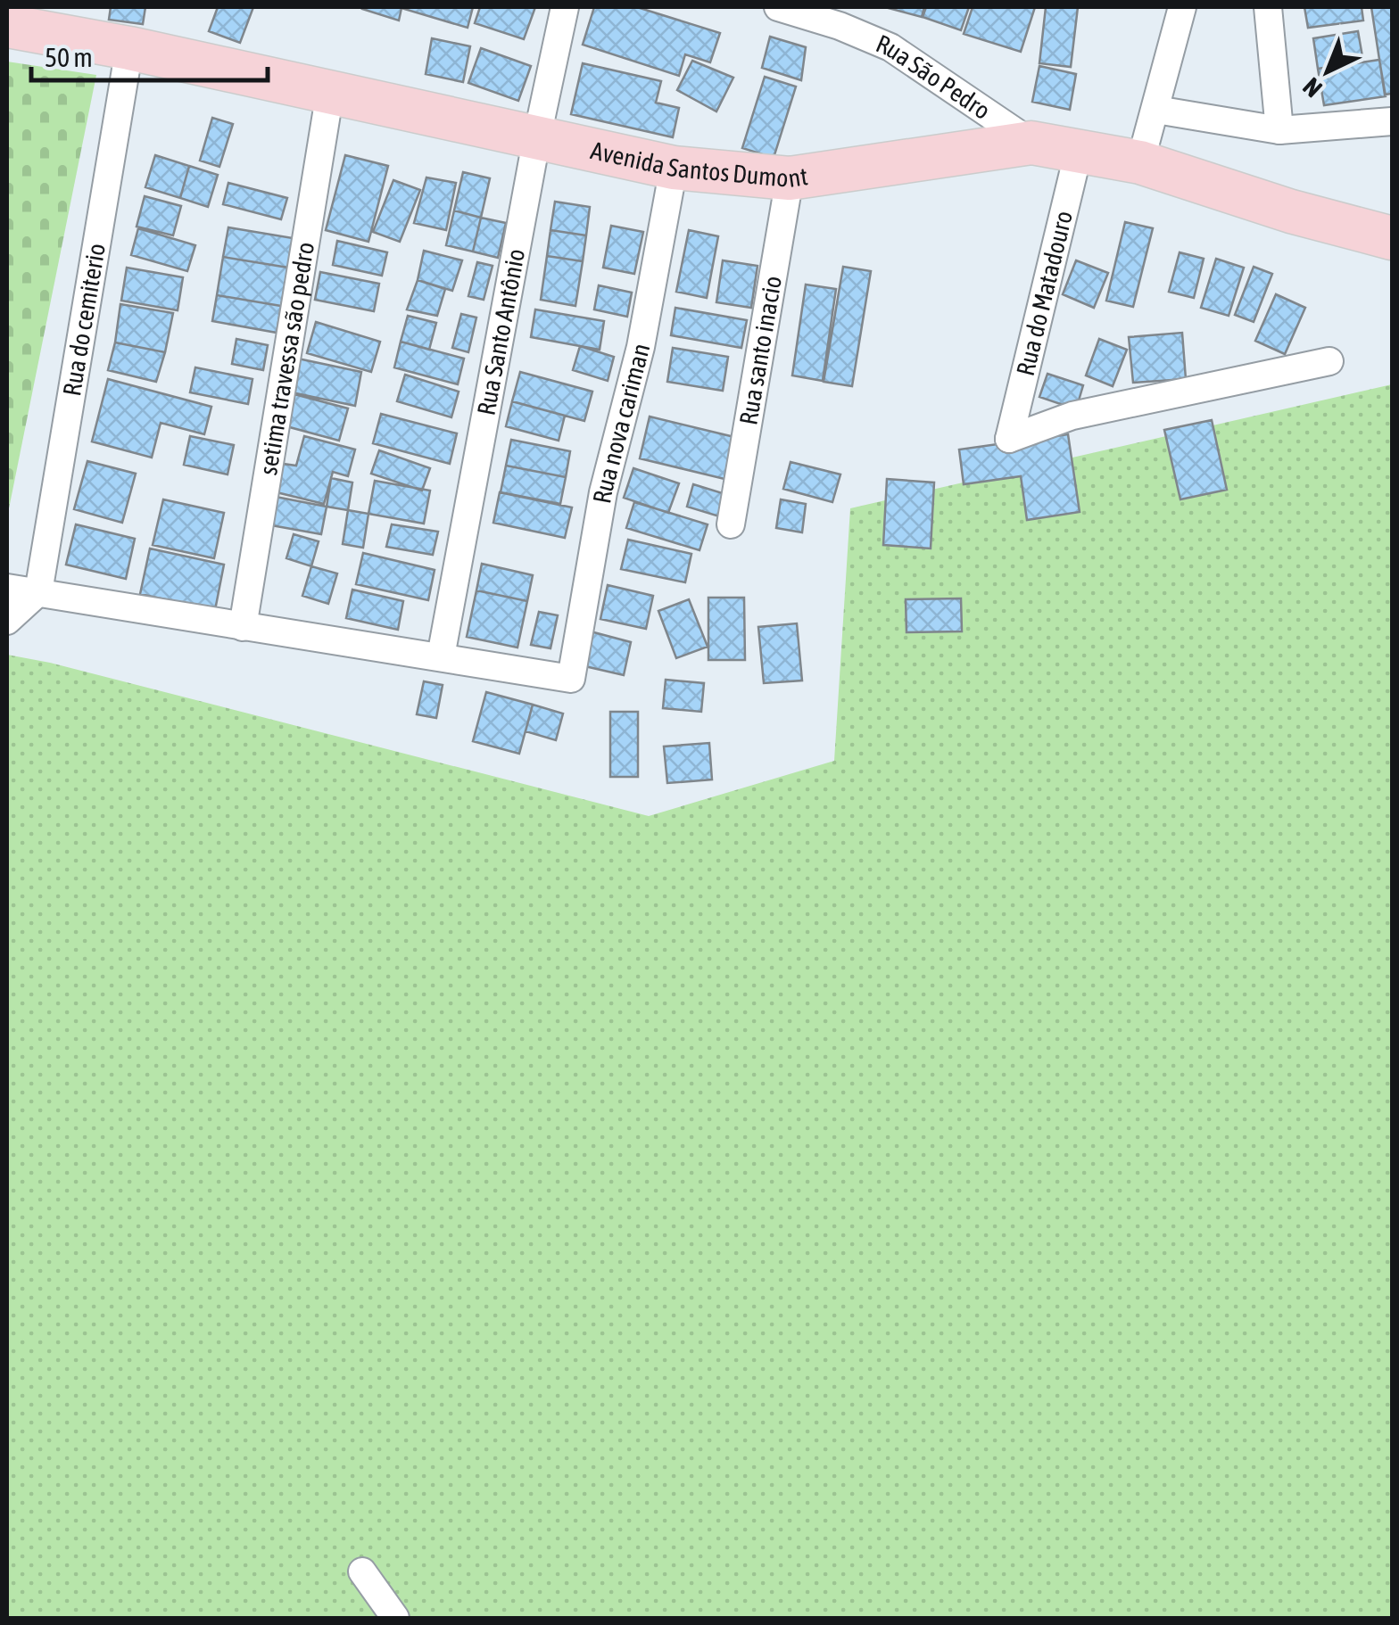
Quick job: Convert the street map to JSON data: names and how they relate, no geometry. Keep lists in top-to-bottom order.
{
  "streets": {
    "main road": ["Avenida Santos Dumont"],
    "street": [
      "Rua São Pedro",
      "Rua do Matadouro",
      "Rua do cemiterio",
      "Rua Santo Antônio",
      "Rua santo inacio",
      "setima travessa são pedro",
      "Rua nova cariman"
    ]
  },
  "crossings": [
    ["Rua São Pedro", "Avenida Santos Dumont"],
    ["Avenida Santos Dumont", "Rua do Matadouro"],
    ["Avenida Santos Dumont", "Rua do cemiterio"],
    ["Avenida Santos Dumont", "Rua Santo Antônio"],
    ["Avenida Santos Dumont", "Rua santo inacio"],
    ["Avenida Santos Dumont", "setima travessa são pedro"],
    ["Avenida Santos Dumont", "Rua nova cariman"],
    ["Rua Santo Antônio", "Rua nova cariman"]
  ],
  "scale_bar": "50 m",
  "north": "bottom left"
}
